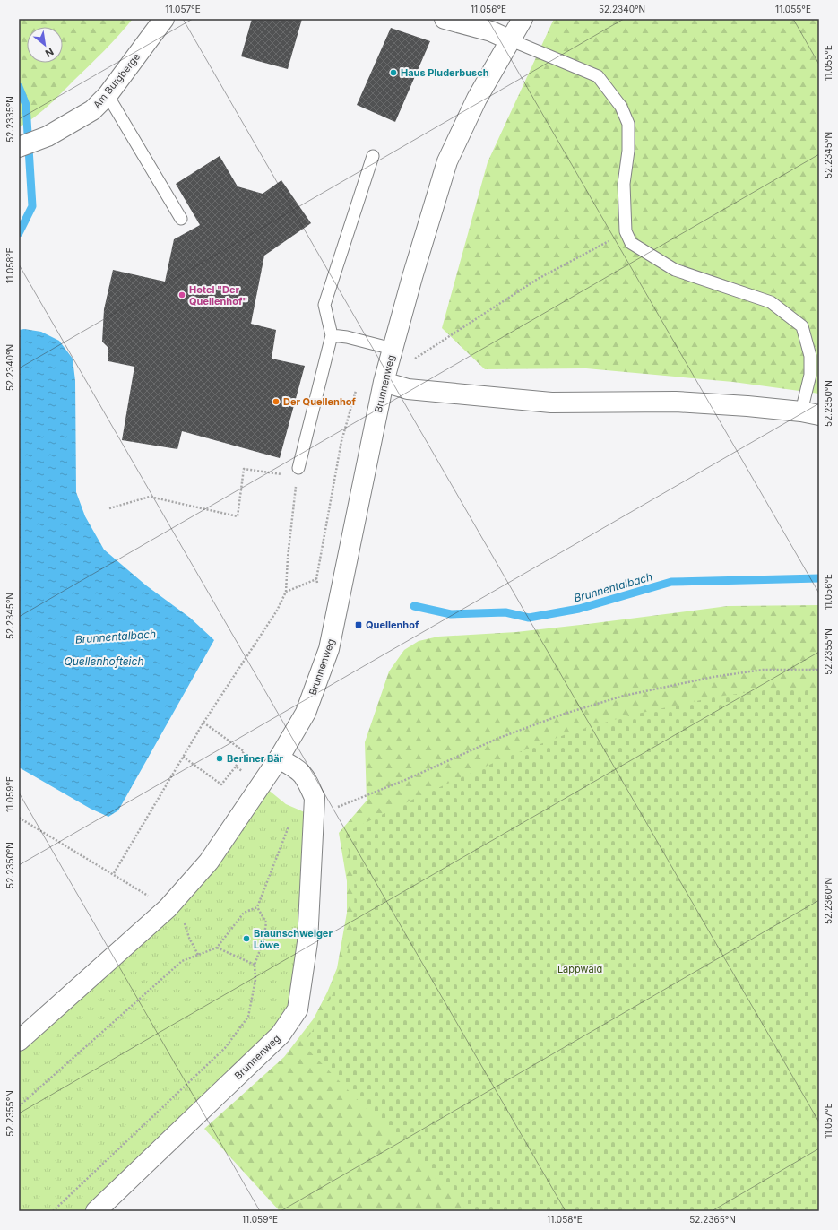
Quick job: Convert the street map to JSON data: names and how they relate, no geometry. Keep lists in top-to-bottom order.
{
  "streets": {
    "main road": ["Am Burgberge", "Brunnenweg"]
  },
  "water": ["Brunnentalbach", "Quellenhofteich"],
  "parks": ["Lappwald"],
  "places": {
    "other": [
      "Haus Pluderbusch",
      "Hotel \"Der Quellenhof\"",
      "Der Quellenhof",
      "Berliner Bär",
      "Braunschweiger Löwe"
    ],
    "transit": ["Quellenhof"]
  },
  "north": "bottom right",
  "coordinates": [
    "11.057°E",
    "11.056°E",
    "52.2340°N",
    "11.055°E",
    "52.2335°N",
    "52.2345°N",
    "11.058°E",
    "52.2350°N",
    "52.2355°N",
    "11.059°E",
    "52.2360°N",
    "52.2365°N"
  ]
}
